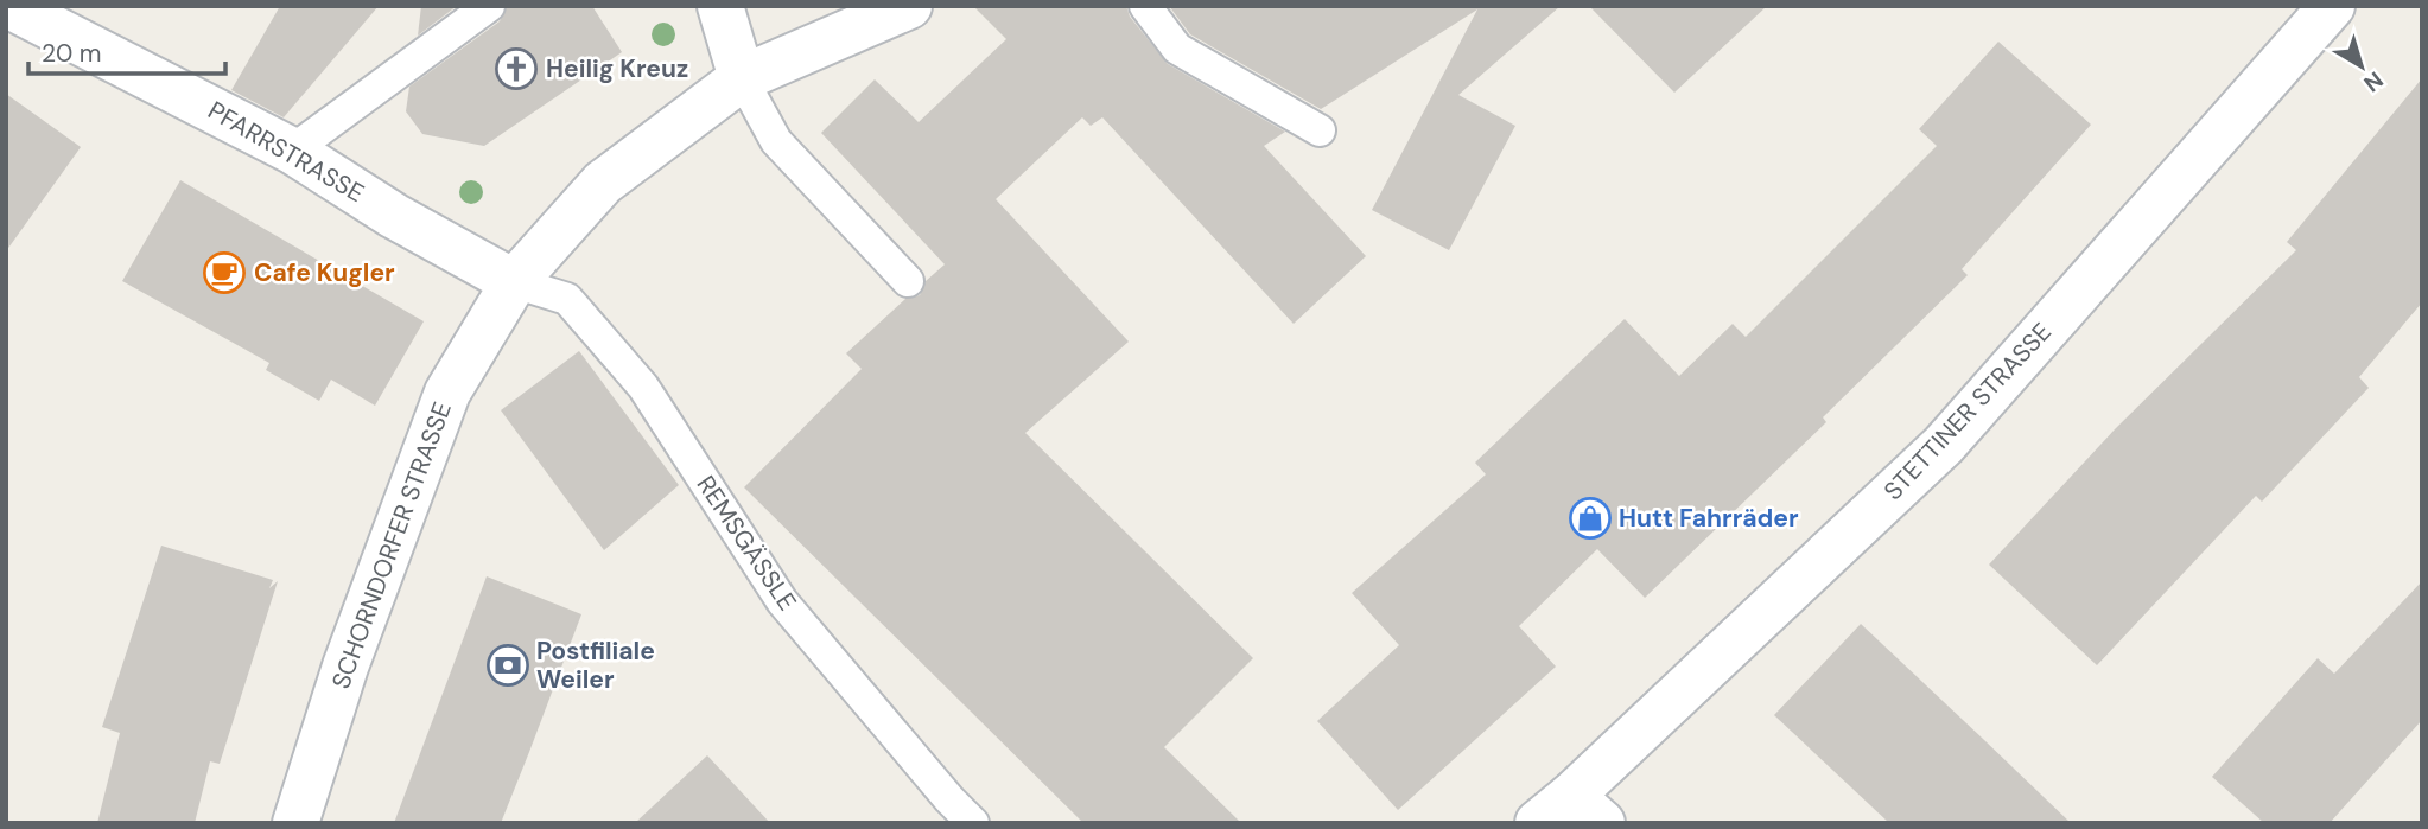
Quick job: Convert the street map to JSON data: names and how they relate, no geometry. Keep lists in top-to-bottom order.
{
  "streets": {
    "street": ["PFARRSTRASSE", "STETTINER STRASSE", "SCHORNDORFER STRASSE"],
    "lane": ["REMSGÄSSLE"]
  },
  "crossings": [
    ["PFARRSTRASSE", "REMSGÄSSLE"],
    ["PFARRSTRASSE", "SCHORNDORFER STRASSE"],
    ["REMSGÄSSLE", "SCHORNDORFER STRASSE"]
  ],
  "places": {
    "church": ["Heilig Kreuz"],
    "cafe": ["Cafe Kugler"],
    "shop": ["Hutt Fahrräder"],
    "bank": ["Postfiliale Weiler"]
  },
  "scale_bar": "20 m",
  "north": "bottom right"
}
